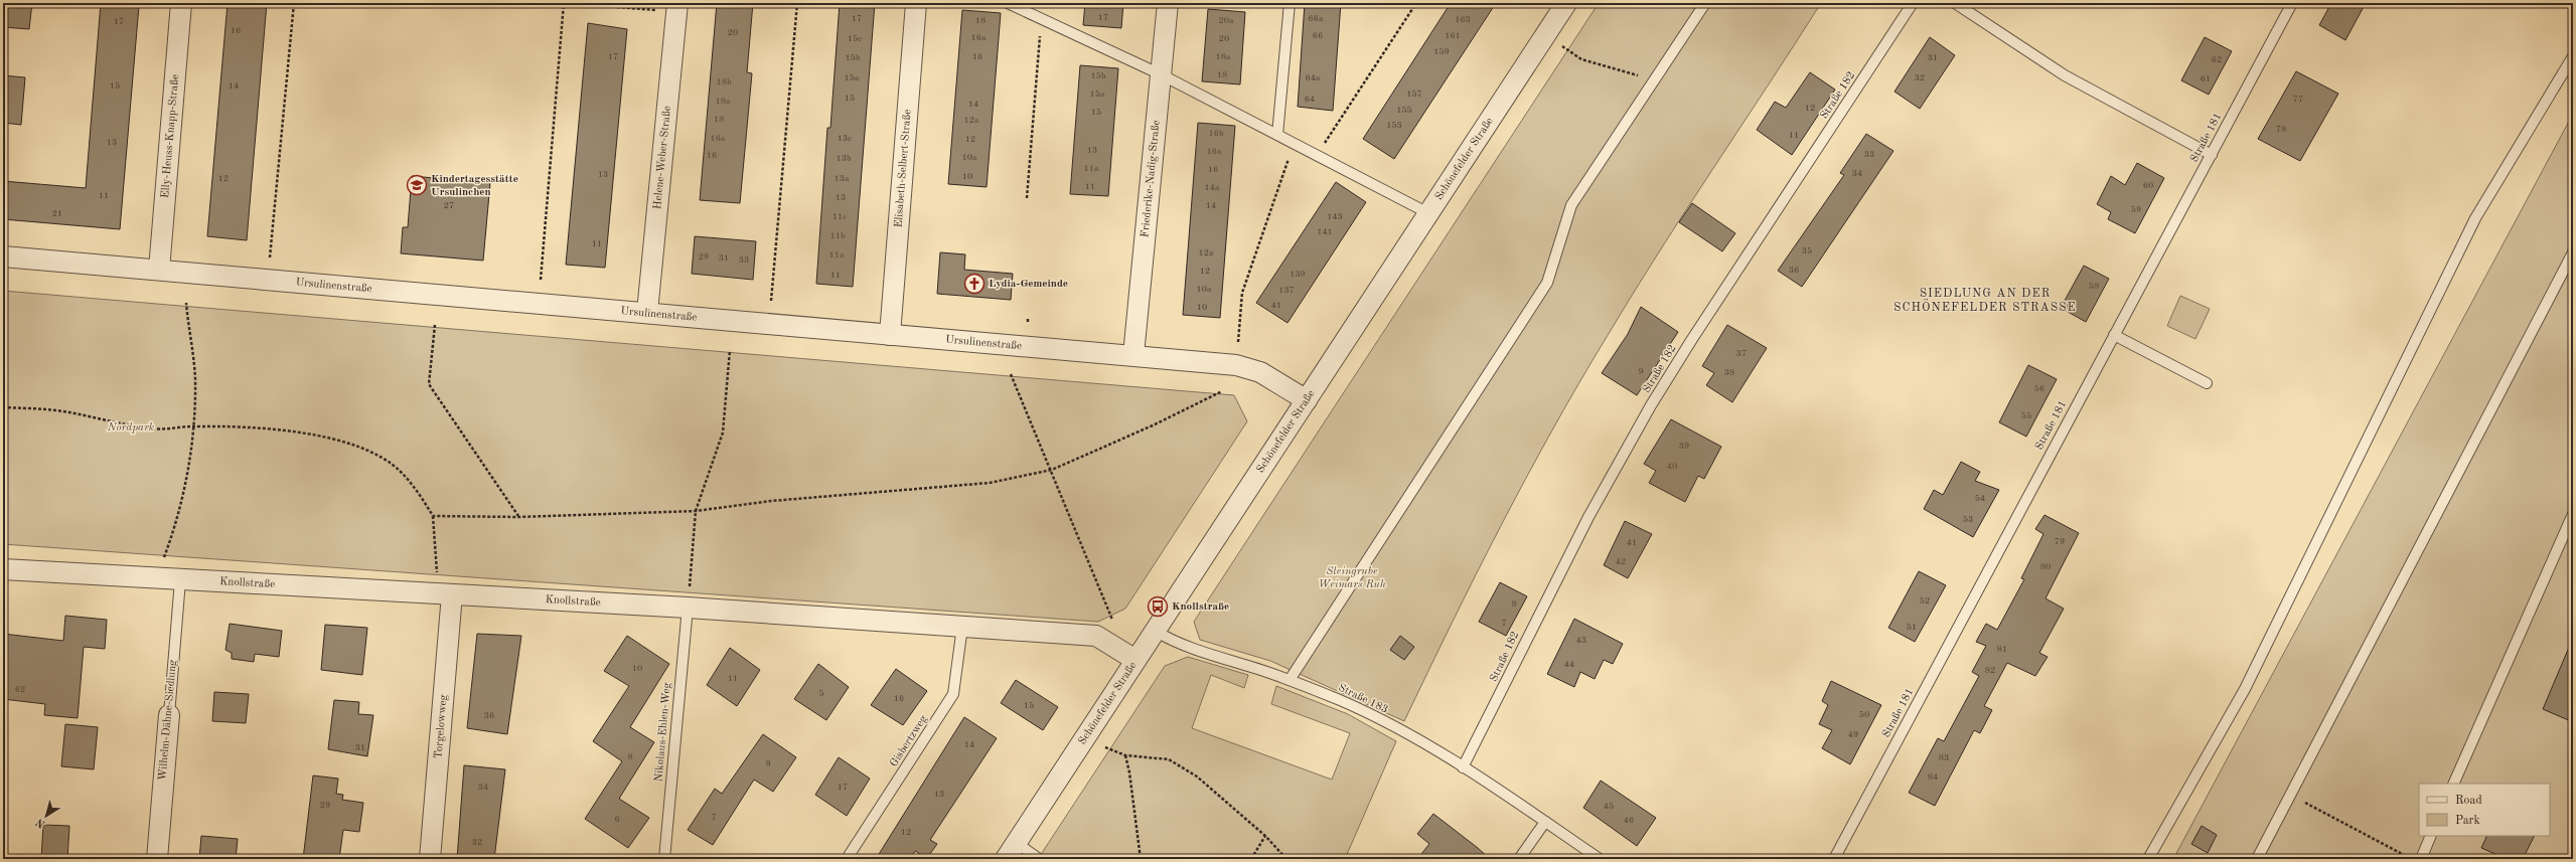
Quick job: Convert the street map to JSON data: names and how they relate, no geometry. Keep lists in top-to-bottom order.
{
  "streets": {
    "street": [
      "Elly-Heuss-Knapp-Straße",
      "Helene-Weber-Straße",
      "Schönefelder Straße",
      "Elisabeth-Selbert-Straße",
      "Friederike-Nadig-Straße",
      "Ursulinenstraße",
      "Knollstraße",
      "Wilhelm-Dähne-Siedlung",
      "Torgelowweg"
    ],
    "lane": [
      "Straße 182",
      "Straße 181",
      "Straße 183",
      "Nikolaus-Ehlen-Weg",
      "Gisbertzweg"
    ]
  },
  "crossings": [
    ["Straße 182", "Straße 183"],
    ["Elly-Heuss-Knapp-Straße", "Ursulinenstraße"],
    ["Helene-Weber-Straße", "Ursulinenstraße"],
    ["Schönefelder Straße", "Ursulinenstraße"],
    ["Schönefelder Straße", "Knollstraße"],
    ["Schönefelder Straße", "Straße 183"],
    ["Elisabeth-Selbert-Straße", "Ursulinenstraße"],
    ["Friederike-Nadig-Straße", "Ursulinenstraße"],
    ["Knollstraße", "Wilhelm-Dähne-Siedlung"],
    ["Knollstraße", "Torgelowweg"],
    ["Knollstraße", "Nikolaus-Ehlen-Weg"],
    ["Knollstraße", "Gisbertzweg"]
  ],
  "districts": ["SIEDLUNG AN DER SCHÖNEFELDER STRASSE"],
  "parks": ["Nordpark", "Steingrube Weimars Ruh"],
  "places": {
    "school or university": ["Kindertagesstätte Ursulinchen"],
    "church": ["Lydia-Gemeinde"],
    "bus stop": ["Knollstraße"]
  },
  "house_numbers": [
    "17",
    "17",
    "66a",
    "163",
    "18",
    "20a",
    "17",
    "16",
    "20",
    "66",
    "161",
    "16a",
    "15c",
    "20",
    "159",
    "17",
    "16",
    "18a",
    "15b",
    "31",
    "62",
    "18",
    "15b",
    "15a",
    "64a",
    "32",
    "61",
    "18b",
    "15",
    "14",
    "15a",
    "157",
    "15",
    "64",
    "77",
    "18a",
    "14",
    "12",
    "155",
    "15",
    "18",
    "12a",
    "153",
    "78",
    "16b",
    "11",
    "16a",
    "13c",
    "12",
    "13",
    "13",
    "16a",
    "33",
    "16",
    "10a",
    "13b",
    "11a",
    "16",
    "34",
    "13",
    "10",
    "12",
    "13a",
    "60",
    "11",
    "14a",
    "11",
    "13",
    "27",
    "14",
    "59",
    "21",
    "11c",
    "143",
    "141",
    "11b",
    "11",
    "35",
    "12a",
    "11a",
    "29",
    "31",
    "33",
    "36",
    "12",
    "139",
    "11",
    "58",
    "10a",
    "137",
    "41",
    "10",
    "37",
    "9",
    "38",
    "56",
    "55",
    "39",
    "40",
    "54",
    "53",
    "79",
    "41",
    "42",
    "80",
    "52",
    "8",
    "7",
    "51",
    "43",
    "81",
    "44",
    "10",
    "82",
    "11",
    "62",
    "5",
    "16",
    "15",
    "50",
    "36",
    "49",
    "14",
    "31",
    "8",
    "83",
    "9",
    "84",
    "34",
    "17",
    "13",
    "29",
    "45",
    "7",
    "6",
    "46",
    "12",
    "32"
  ],
  "legend": ["Road", "Park"],
  "north": "bottom left"
}
